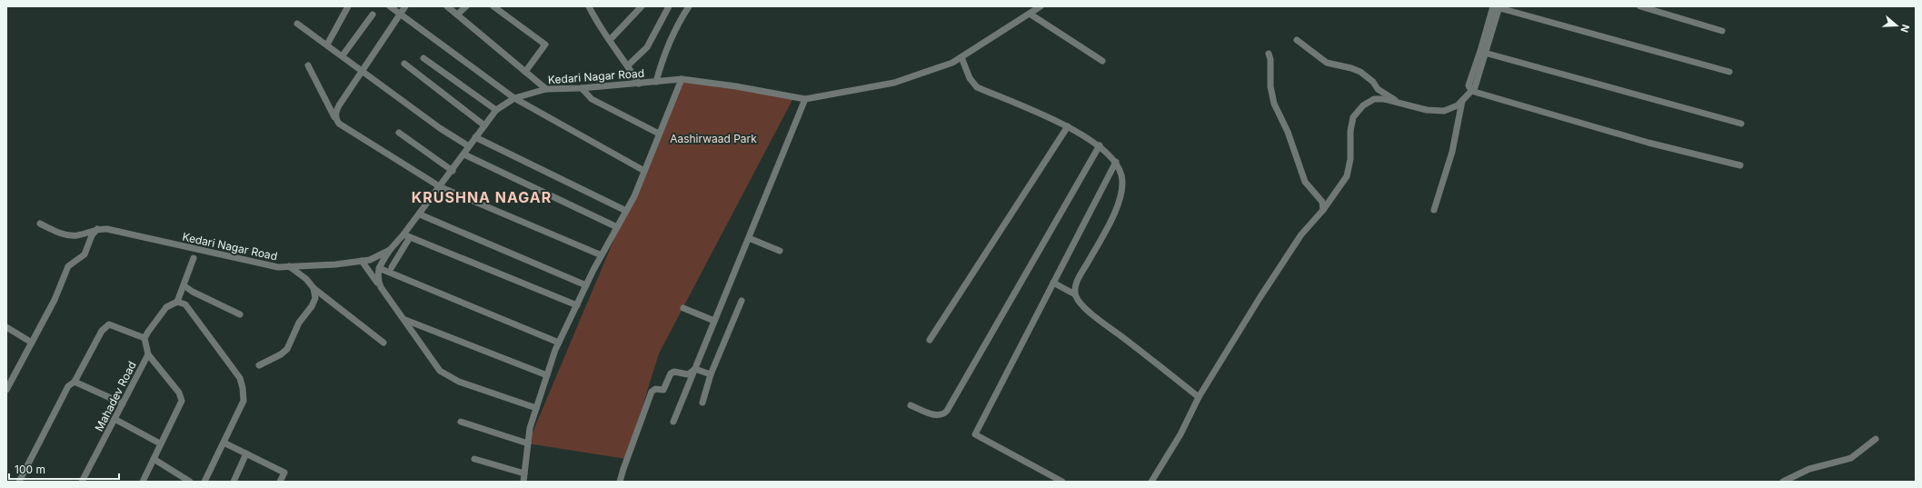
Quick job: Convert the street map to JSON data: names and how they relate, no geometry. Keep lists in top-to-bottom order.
{
  "streets": {
    "street": ["Kedari Nagar Road", "Mahadev Road"]
  },
  "districts": ["KRUSHNA NAGAR"],
  "parks": ["Aashirwaad Park"],
  "scale_bar": "100 m",
  "north": "right"
}
